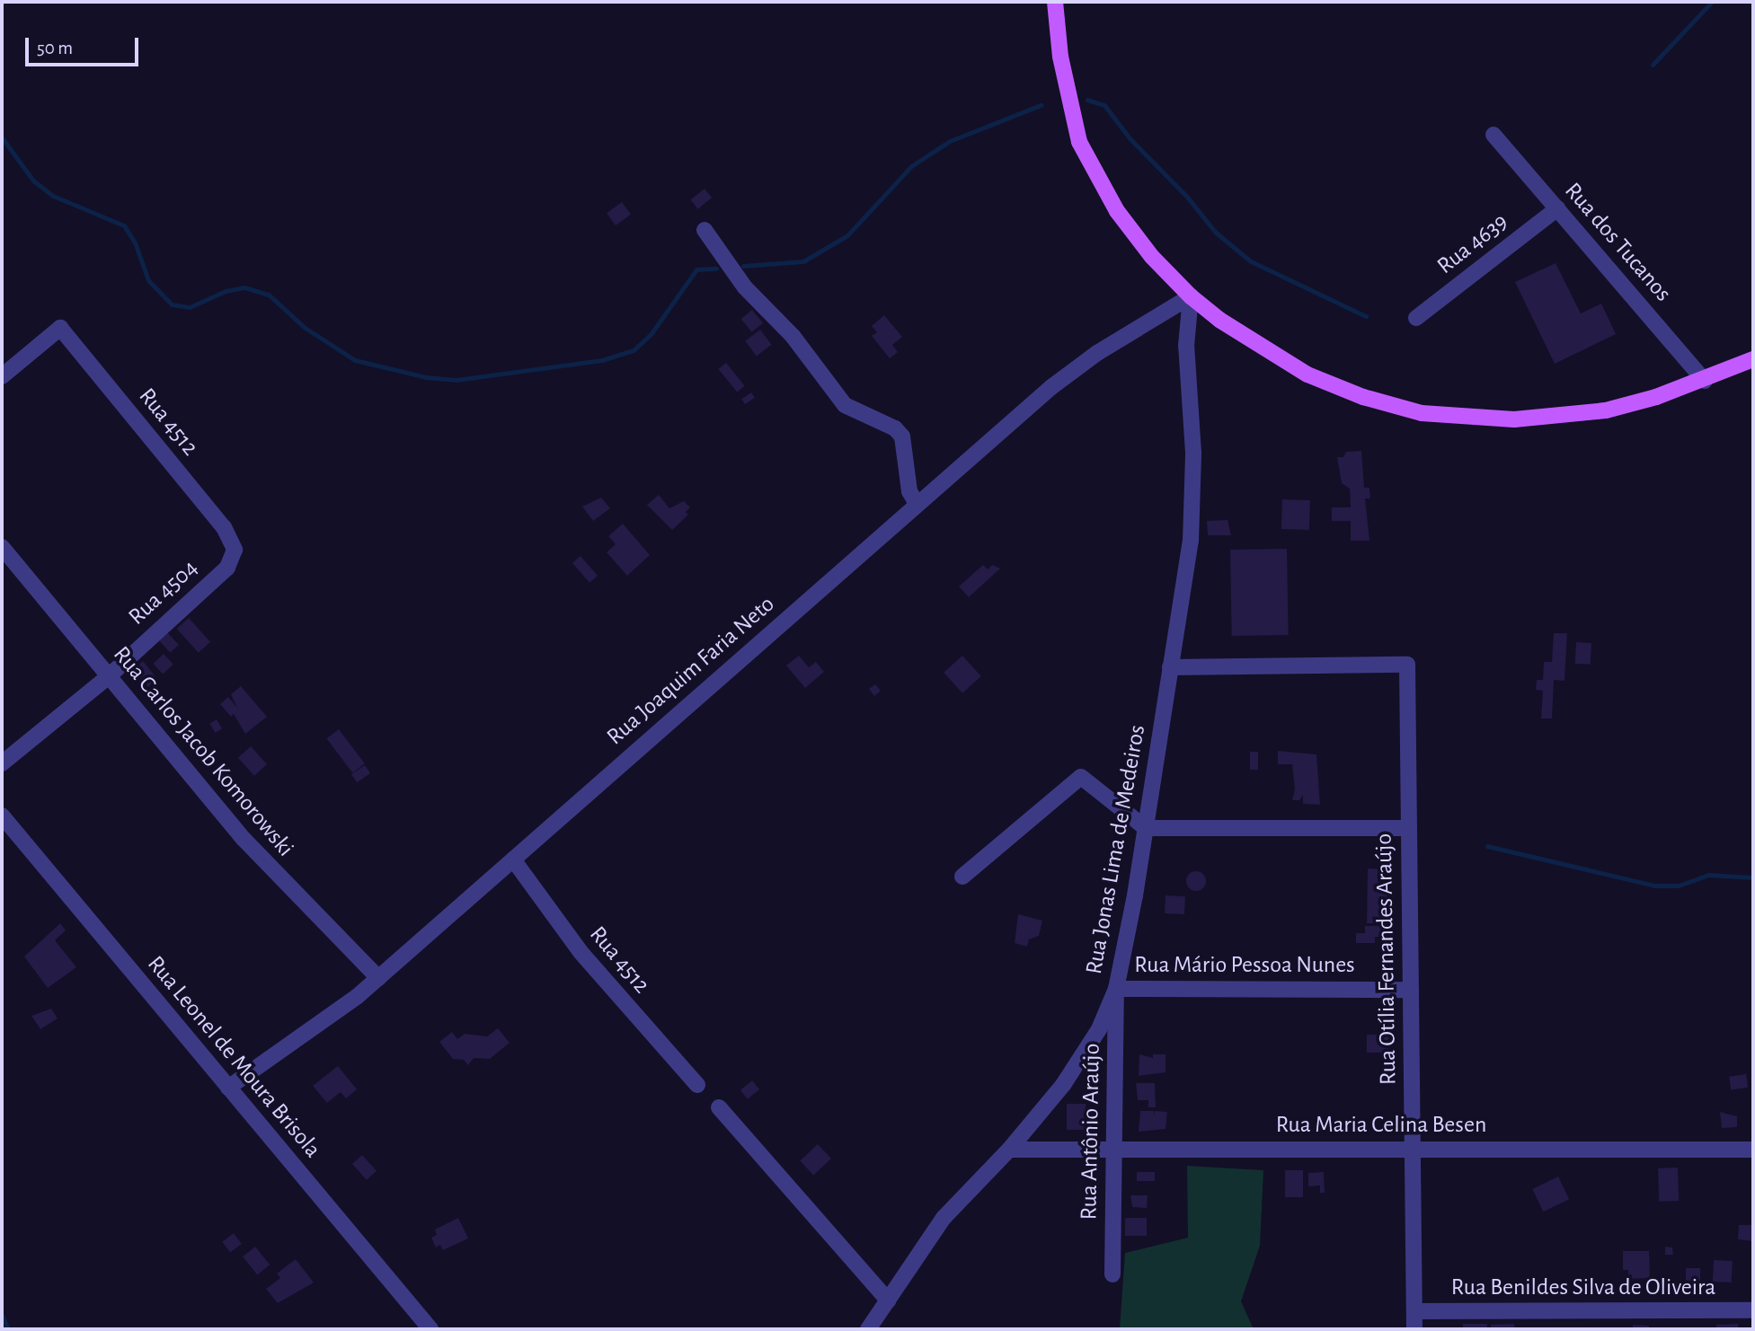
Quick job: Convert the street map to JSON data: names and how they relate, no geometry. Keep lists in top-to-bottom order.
{
  "streets": {
    "street": [
      "Rua dos Tucanos",
      "Rua 4639",
      "Rua 4512",
      "Rua 4504",
      "Rua Joaquim Faria Neto",
      "Rua Carlos Jacob Komorowski",
      "Rua Jonas Lima de Medeiros",
      "Rua Otília Fernandes Araújo",
      "Rua Mário Pessoa Nunes",
      "Rua Leonel de Moura Brisola",
      "Rua Maria Celina Besen",
      "Rua Antônio Araújo",
      "Rua Benildes Silva de Oliveira"
    ]
  },
  "crossings": [
    ["Rua dos Tucanos", "Rua 4639"],
    ["Rua 4512", "Rua 4504"],
    ["Rua 4512", "Rua Joaquim Faria Neto"],
    ["Rua 4504", "Rua Carlos Jacob Komorowski"],
    ["Rua Joaquim Faria Neto", "Rua Carlos Jacob Komorowski"],
    ["Rua Joaquim Faria Neto", "Rua Jonas Lima de Medeiros"],
    ["Rua Joaquim Faria Neto", "Rua Leonel de Moura Brisola"],
    ["Rua Jonas Lima de Medeiros", "Rua Otília Fernandes Araújo"],
    ["Rua Jonas Lima de Medeiros", "Rua Mário Pessoa Nunes"],
    ["Rua Jonas Lima de Medeiros", "Rua Maria Celina Besen"],
    ["Rua Jonas Lima de Medeiros", "Rua Antônio Araújo"],
    ["Rua Otília Fernandes Araújo", "Rua Mário Pessoa Nunes"],
    ["Rua Otília Fernandes Araújo", "Rua Maria Celina Besen"],
    ["Rua Otília Fernandes Araújo", "Rua Benildes Silva de Oliveira"],
    ["Rua Mário Pessoa Nunes", "Rua Antônio Araújo"],
    ["Rua Maria Celina Besen", "Rua Antônio Araújo"]
  ],
  "scale_bar": "50 m"
}
